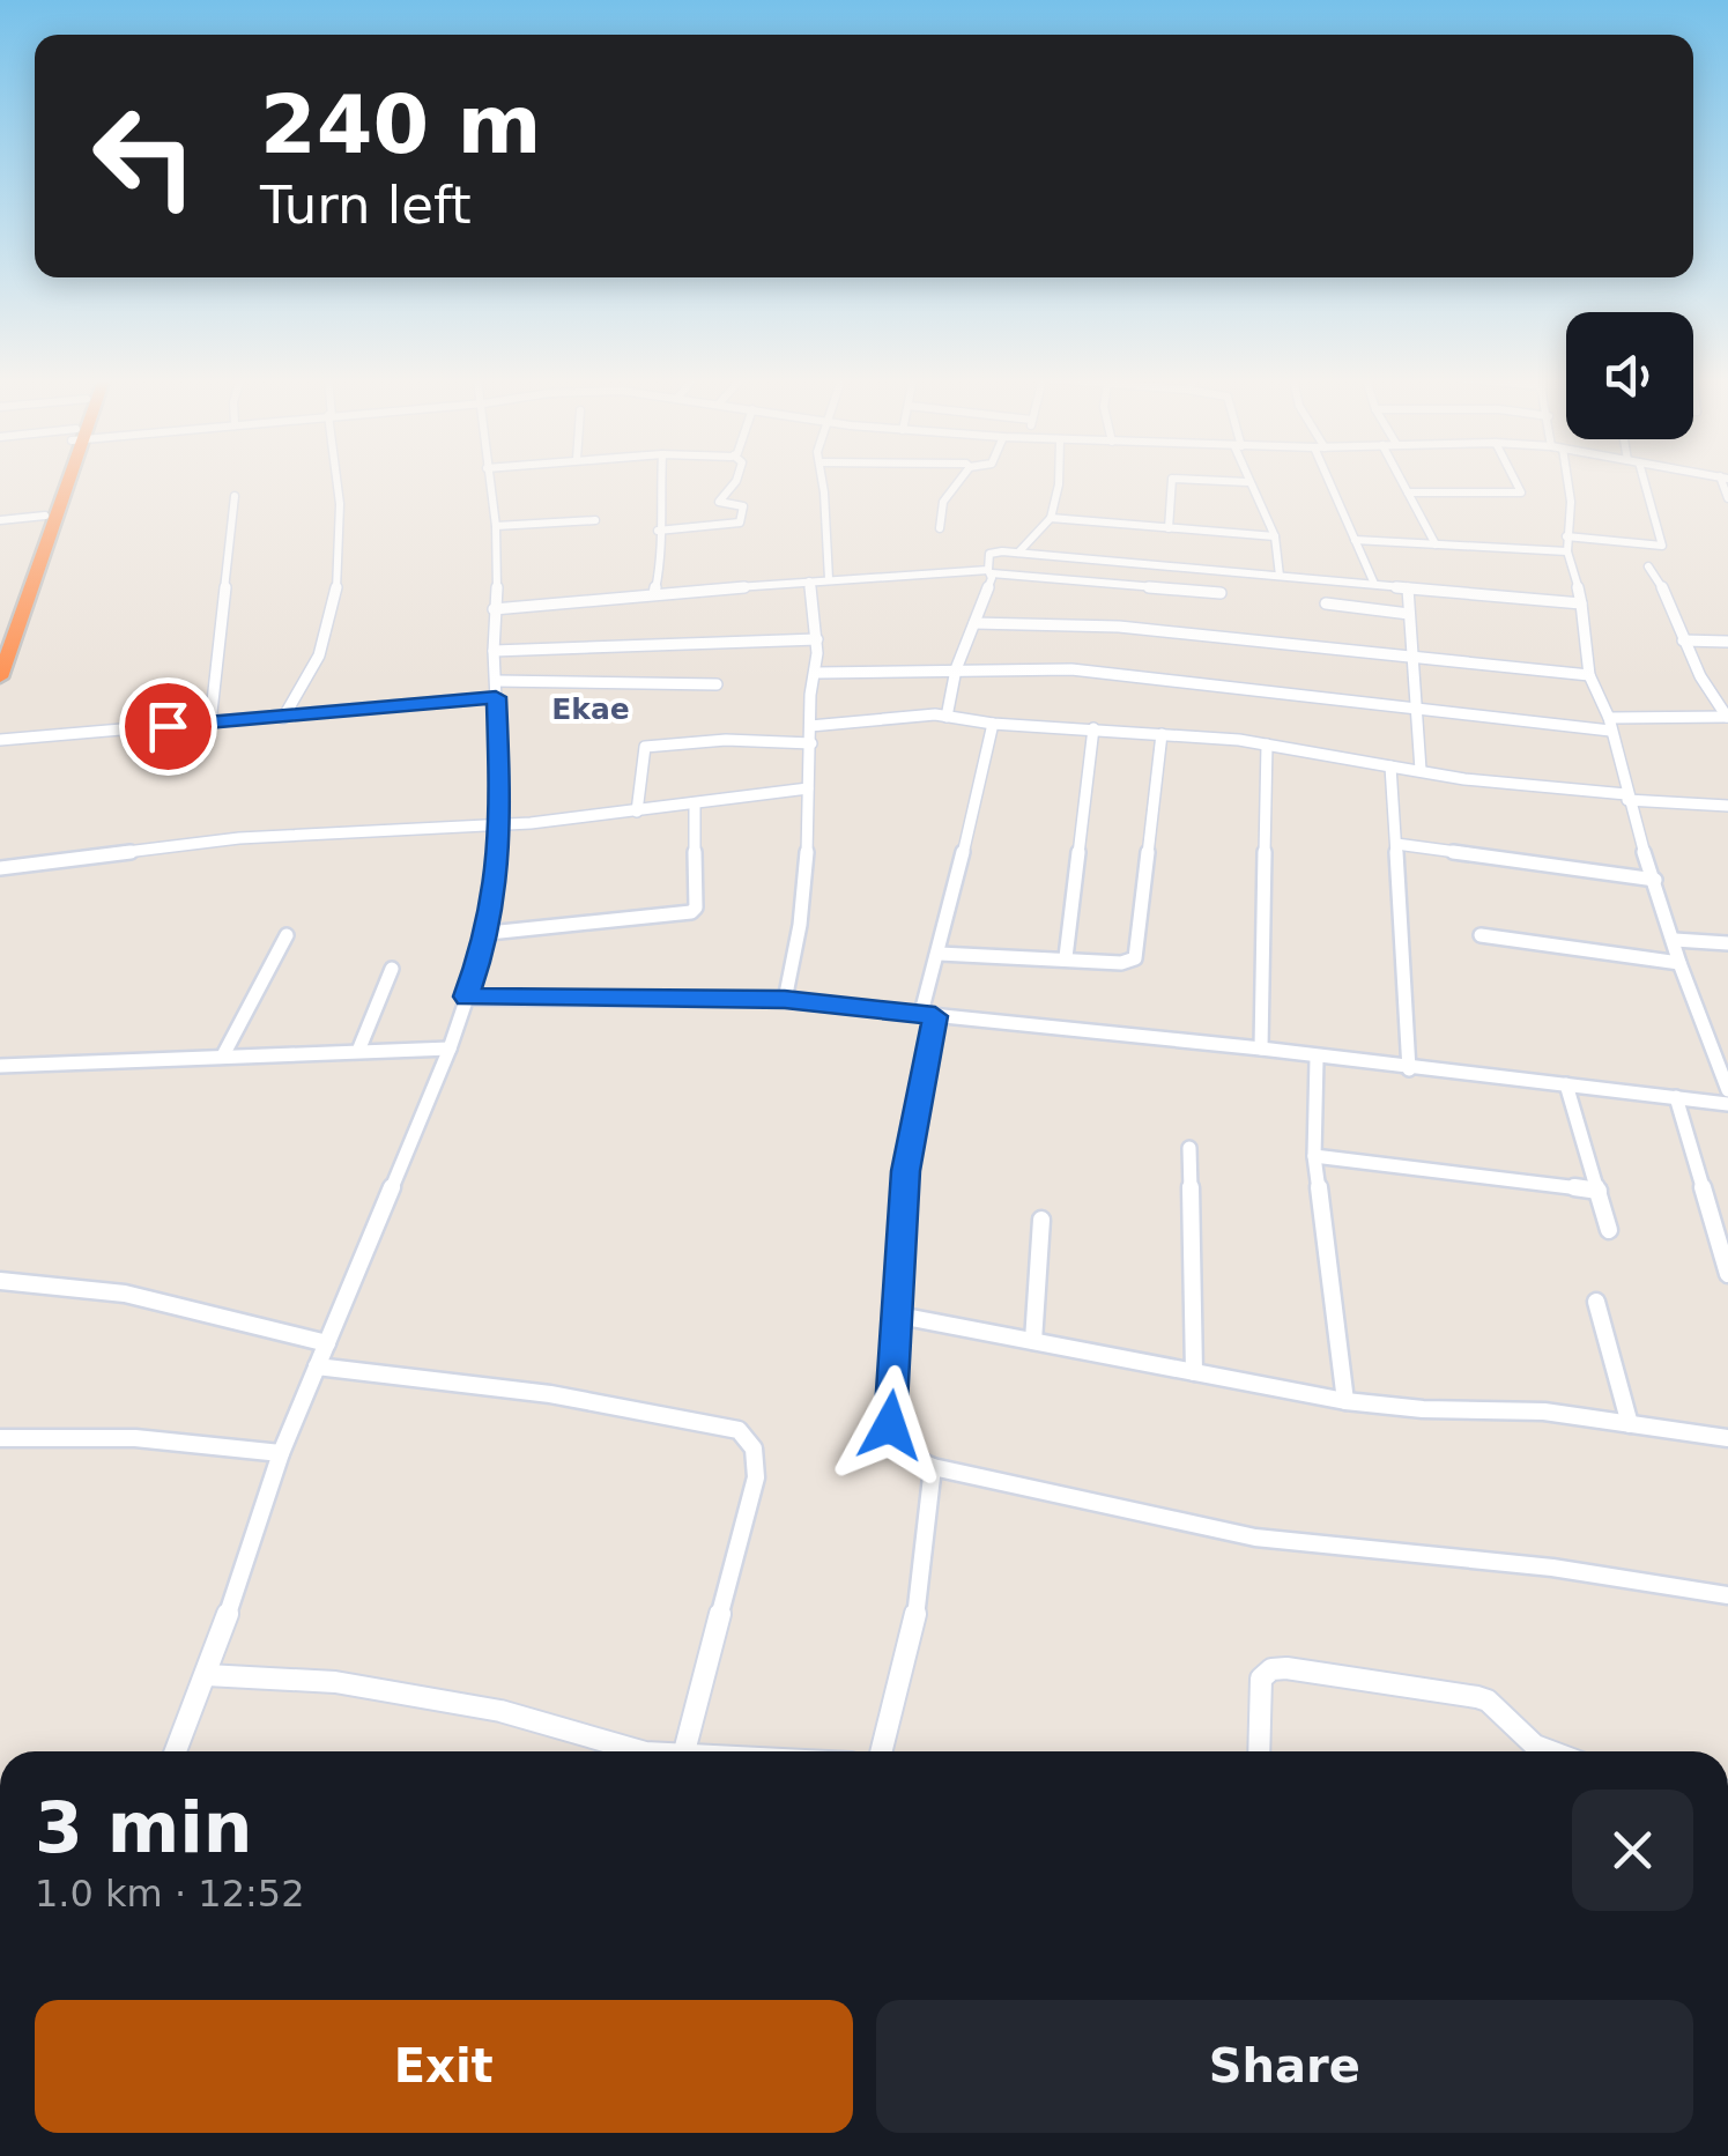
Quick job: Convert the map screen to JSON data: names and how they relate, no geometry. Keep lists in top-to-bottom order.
{
  "districts": ["Ekae"],
  "page": {
    "turn": ["240 m", "Turn left"],
    "heading": ["3 min", "1.0 km · 12:52"],
    "buttons": ["Exit", "Share"]
  }
}
